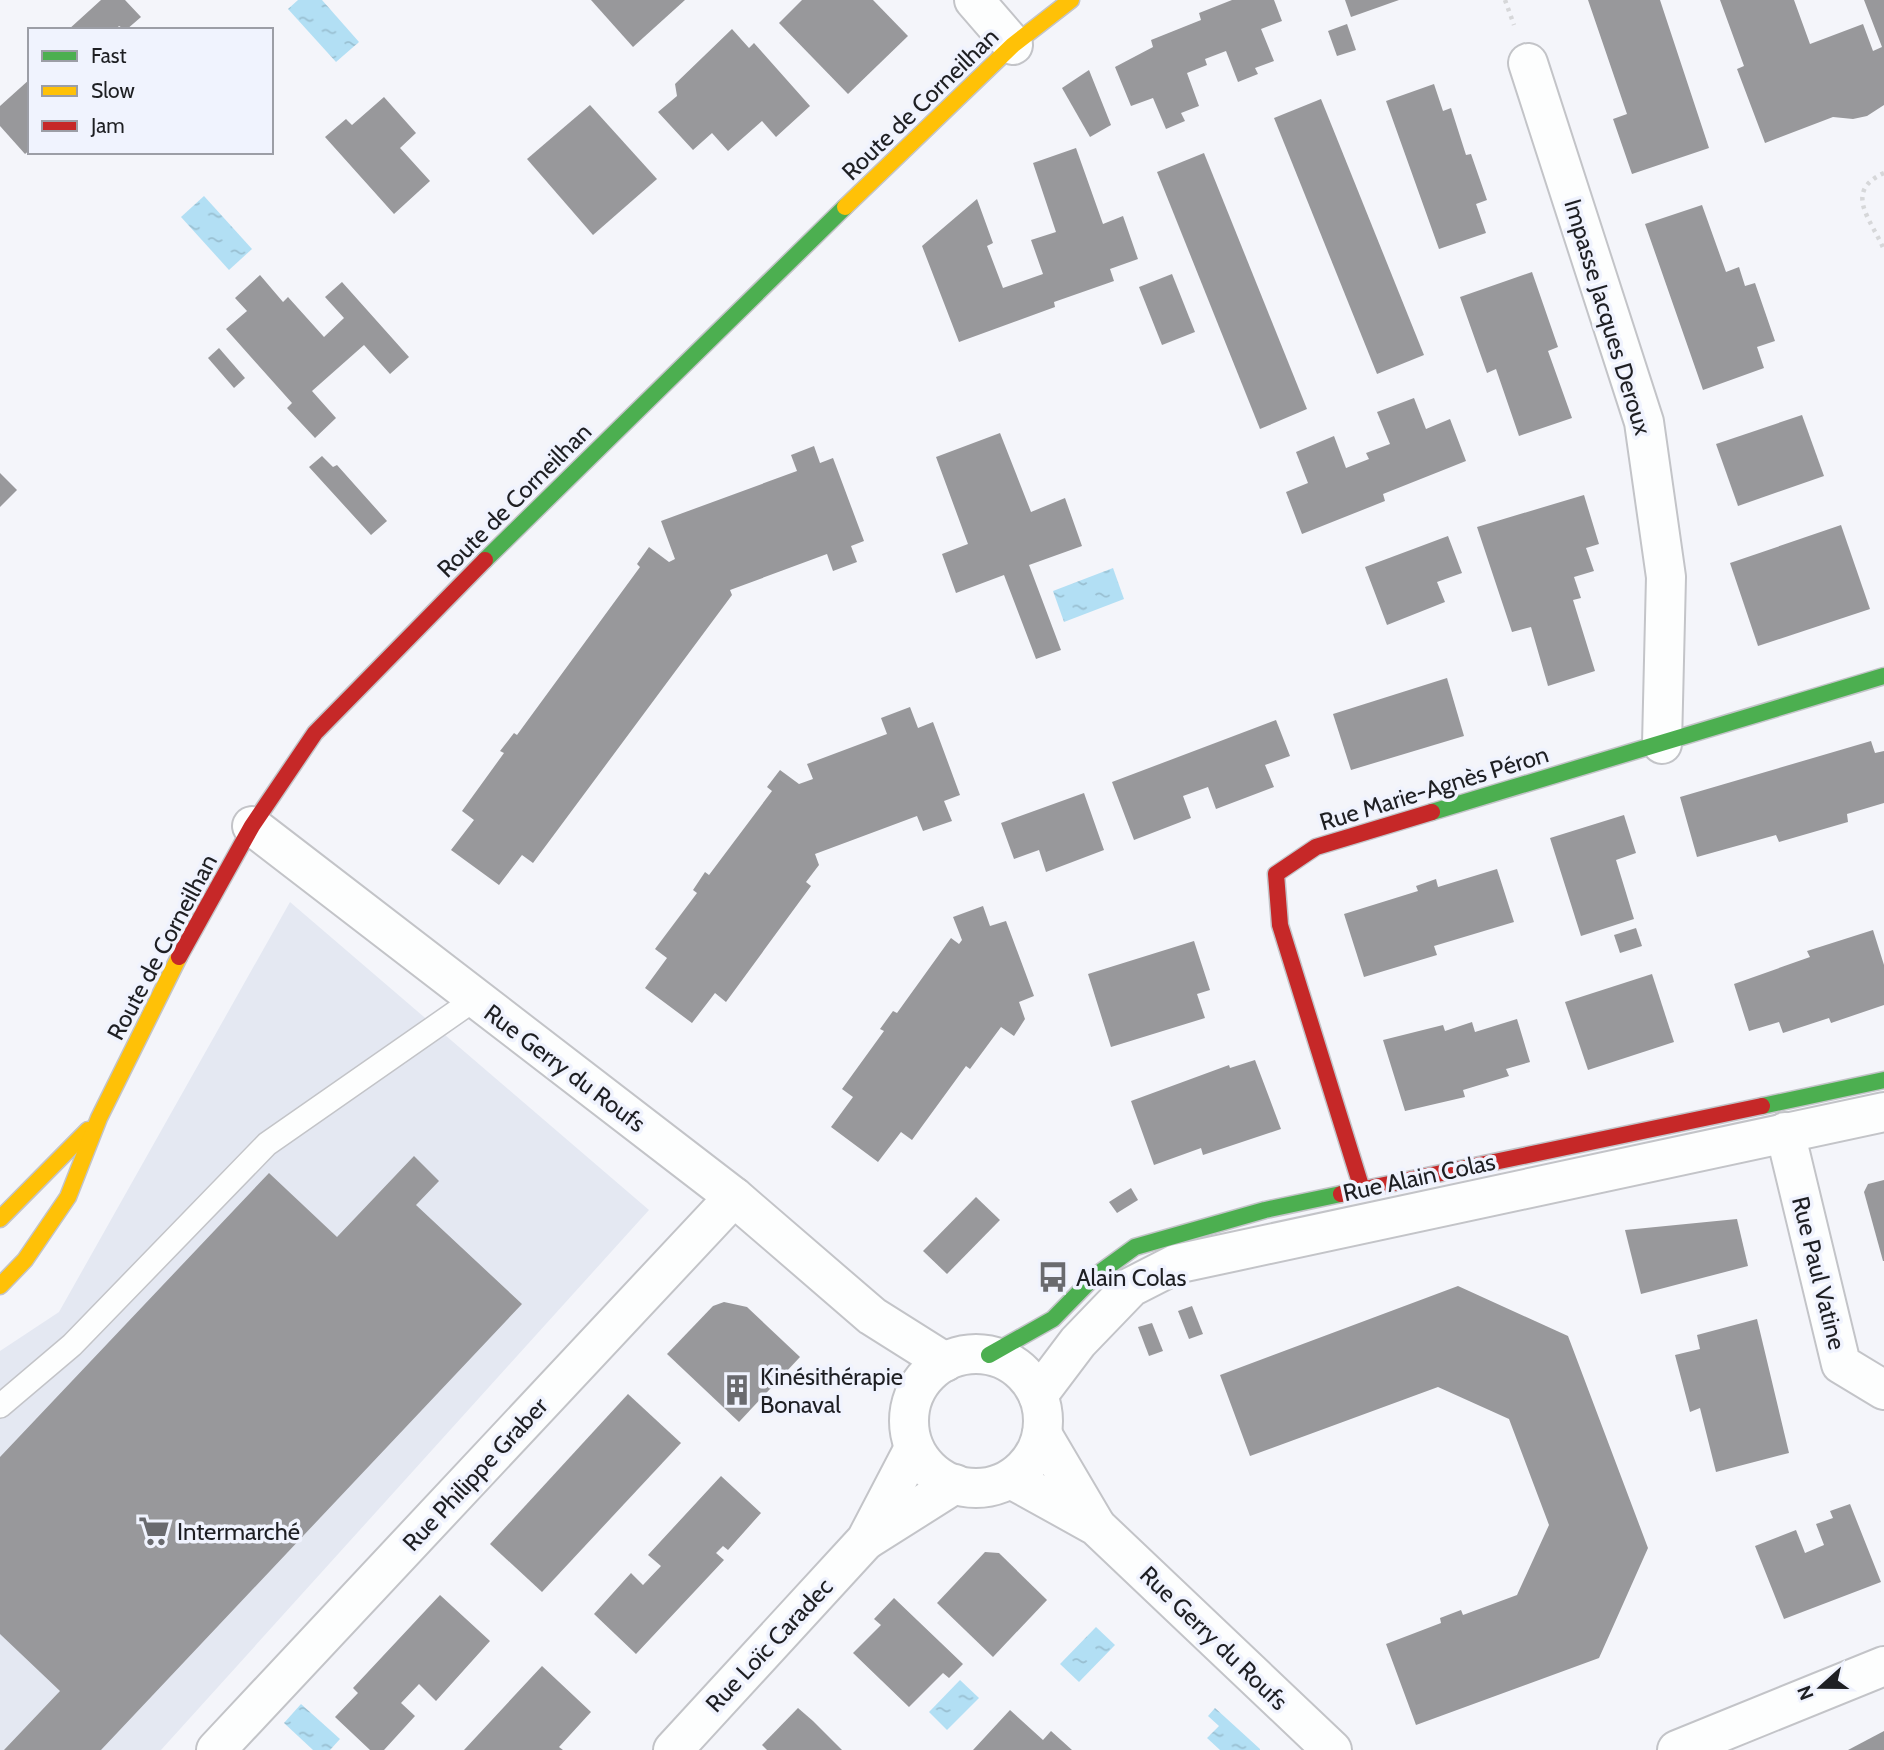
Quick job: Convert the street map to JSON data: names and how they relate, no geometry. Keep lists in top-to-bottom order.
{
  "streets": {
    "street": [
      "Route de Corneilhan",
      "Impasse Jacques Deroux",
      "Rue Marie-Agnès Péron",
      "Rue Gerry du Roufs",
      "Rue Alain Colas",
      "Rue Paul Vatine",
      "Rue Philippe Graber",
      "Rue Loïc Caradec"
    ]
  },
  "crossings": [
    ["Route de Corneilhan", "Rue Gerry du Roufs"],
    ["Impasse Jacques Deroux", "Rue Marie-Agnès Péron"],
    ["Rue Marie-Agnès Péron", "Rue Alain Colas"],
    ["Rue Gerry du Roufs", "Rue Alain Colas"],
    ["Rue Gerry du Roufs", "Rue Philippe Graber"],
    ["Rue Gerry du Roufs", "Rue Loïc Caradec"],
    ["Rue Alain Colas", "Rue Paul Vatine"],
    ["Rue Alain Colas", "Rue Loïc Caradec"]
  ],
  "places": {
    "bus stop": ["Alain Colas"],
    "building": ["Kinésithérapie Bonaval"],
    "supermarket": ["Intermarché"]
  },
  "legend": ["Fast", "Slow", "Jam"],
  "north": "left"
}
